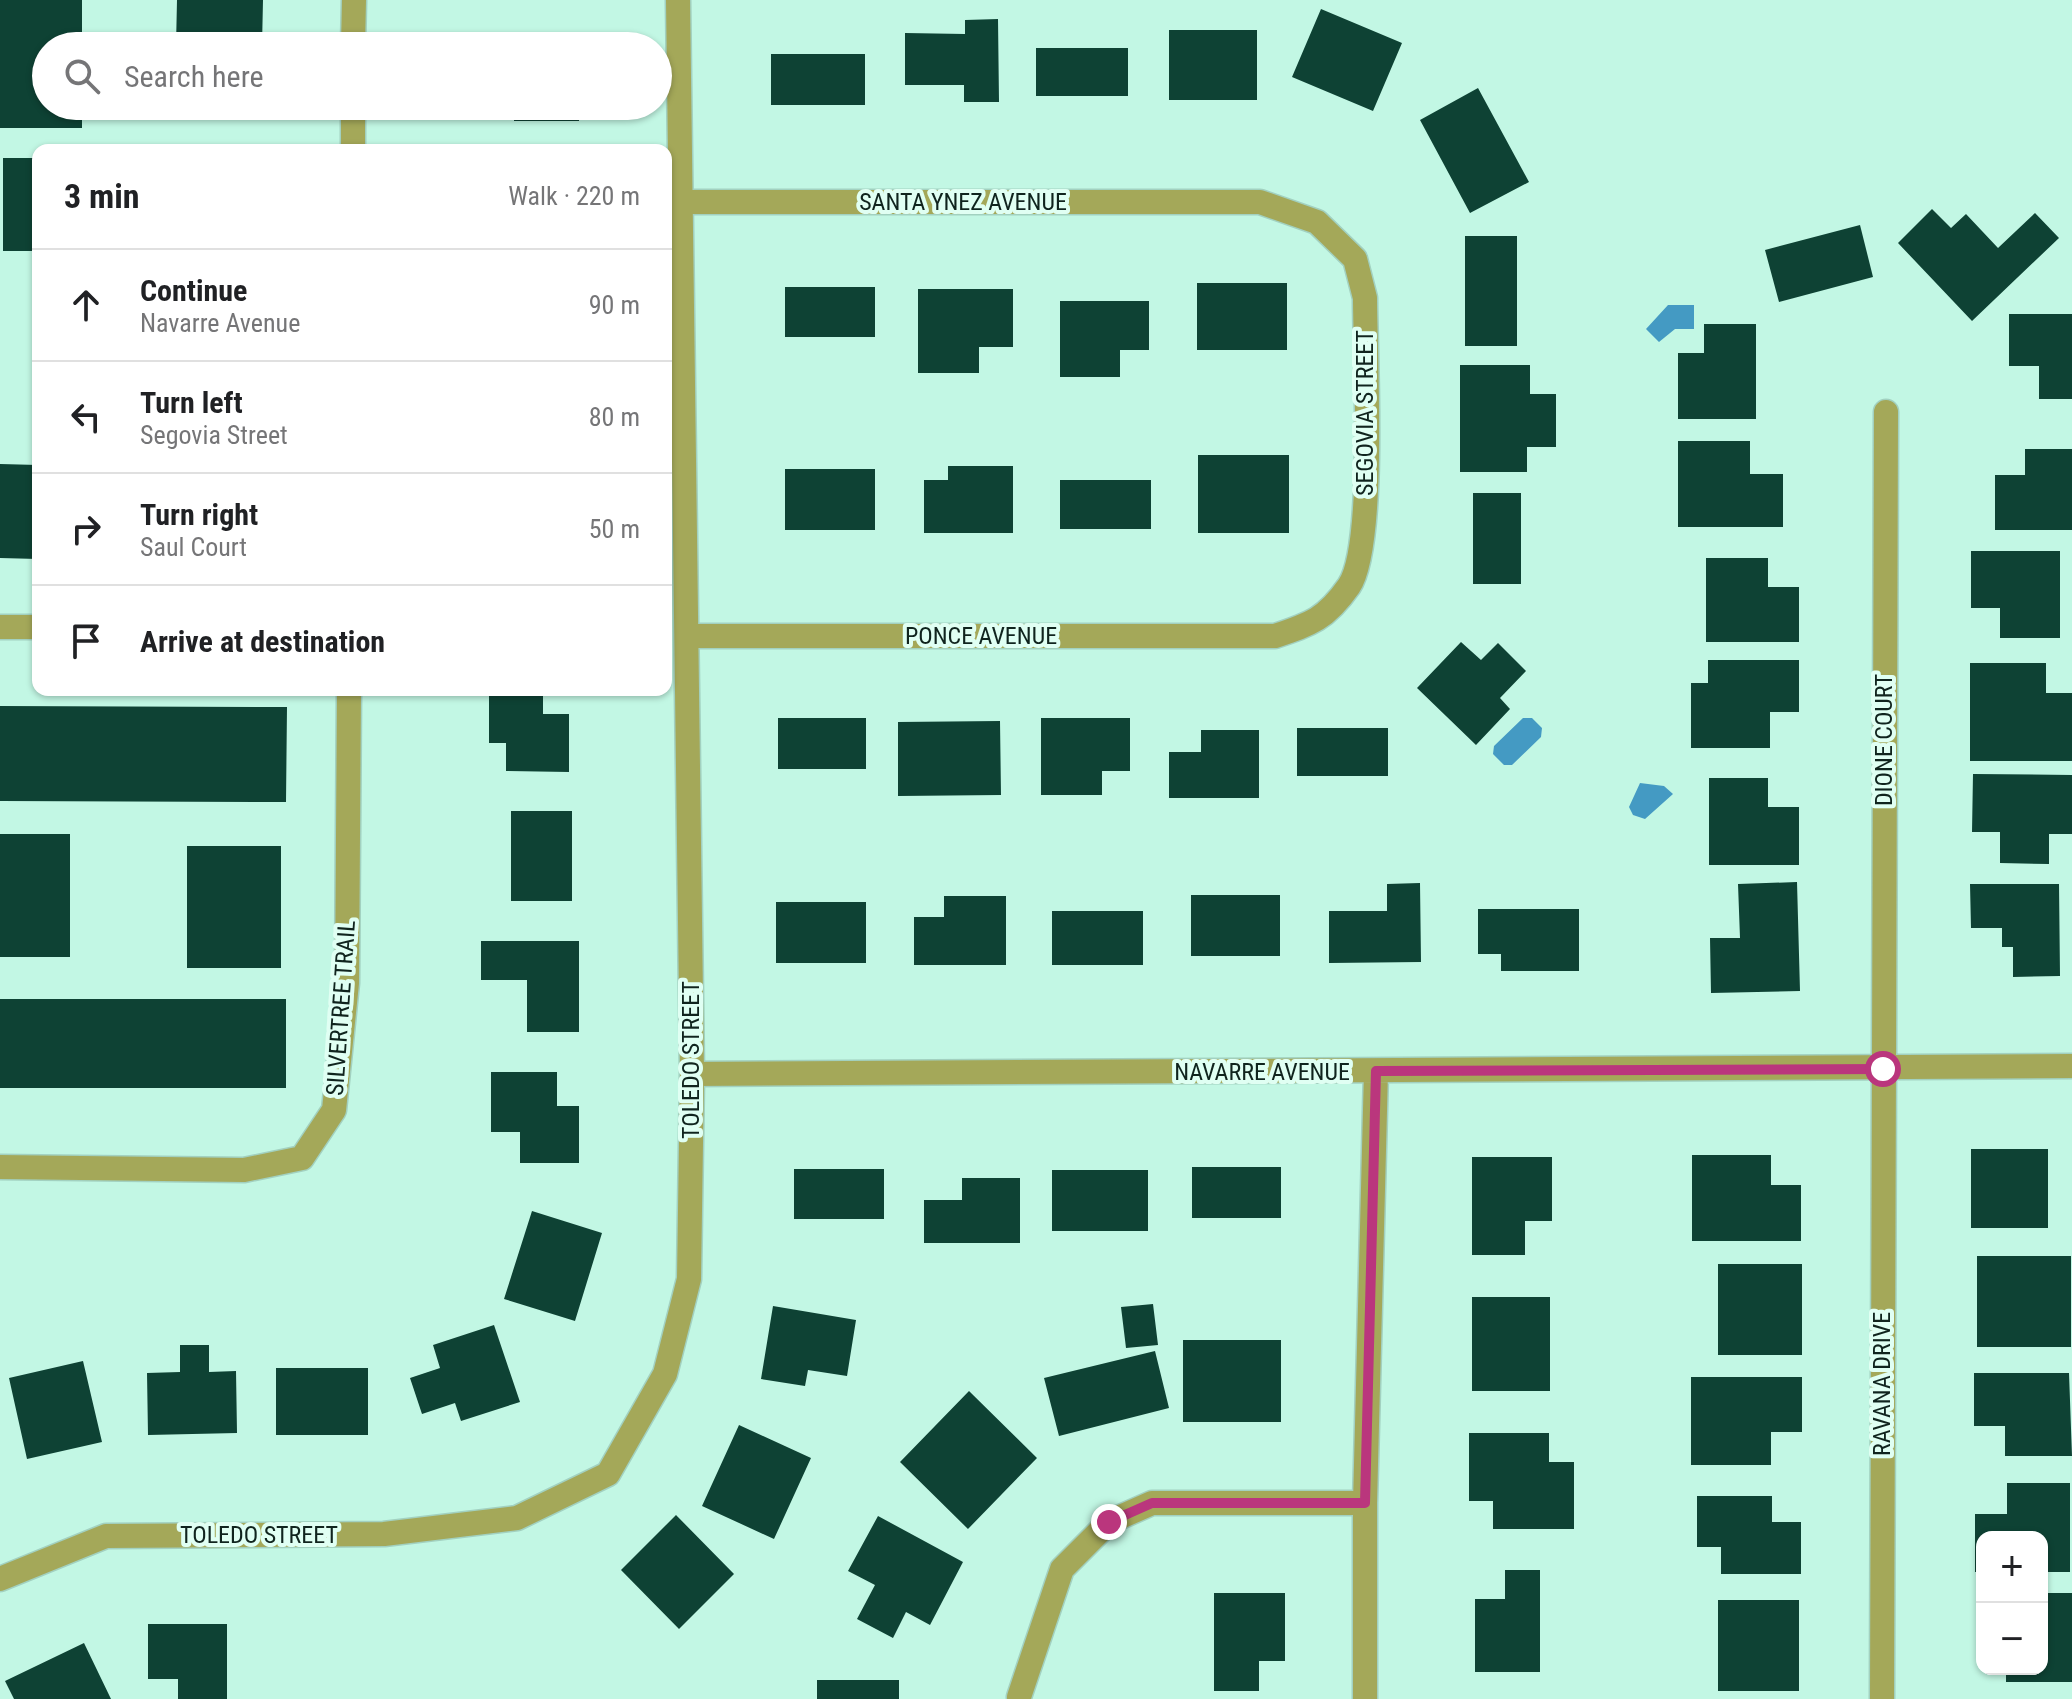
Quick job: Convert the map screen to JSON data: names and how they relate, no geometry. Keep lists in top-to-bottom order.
{
  "streets": {
    "street": [
      "SANTA YNEZ AVENUE",
      "SEGOVIA STREET",
      "PONCE AVENUE",
      "DIONE COURT",
      "SILVERTREE TRAIL",
      "TOLEDO STREET",
      "NAVARRE AVENUE",
      "RAVANA DRIVE"
    ]
  },
  "crossings": [
    ["SANTA YNEZ AVENUE", "SEGOVIA STREET"],
    ["SANTA YNEZ AVENUE", "TOLEDO STREET"],
    ["SEGOVIA STREET", "PONCE AVENUE"],
    ["PONCE AVENUE", "TOLEDO STREET"],
    ["DIONE COURT", "NAVARRE AVENUE"],
    ["DIONE COURT", "RAVANA DRIVE"],
    ["TOLEDO STREET", "NAVARRE AVENUE"],
    ["NAVARRE AVENUE", "RAVANA DRIVE"]
  ],
  "page": {
    "search": "Search here",
    "heading": ["3 min", "Walk · 220 m"],
    "list": [
      ["Continue", "Navarre Avenue", "90 m"],
      ["Turn left", "Segovia Street", "80 m"],
      ["Turn right", "Saul Court", "50 m"],
      "Arrive at destination"
    ],
    "map_buttons": ["+", "−"]
  }
}
